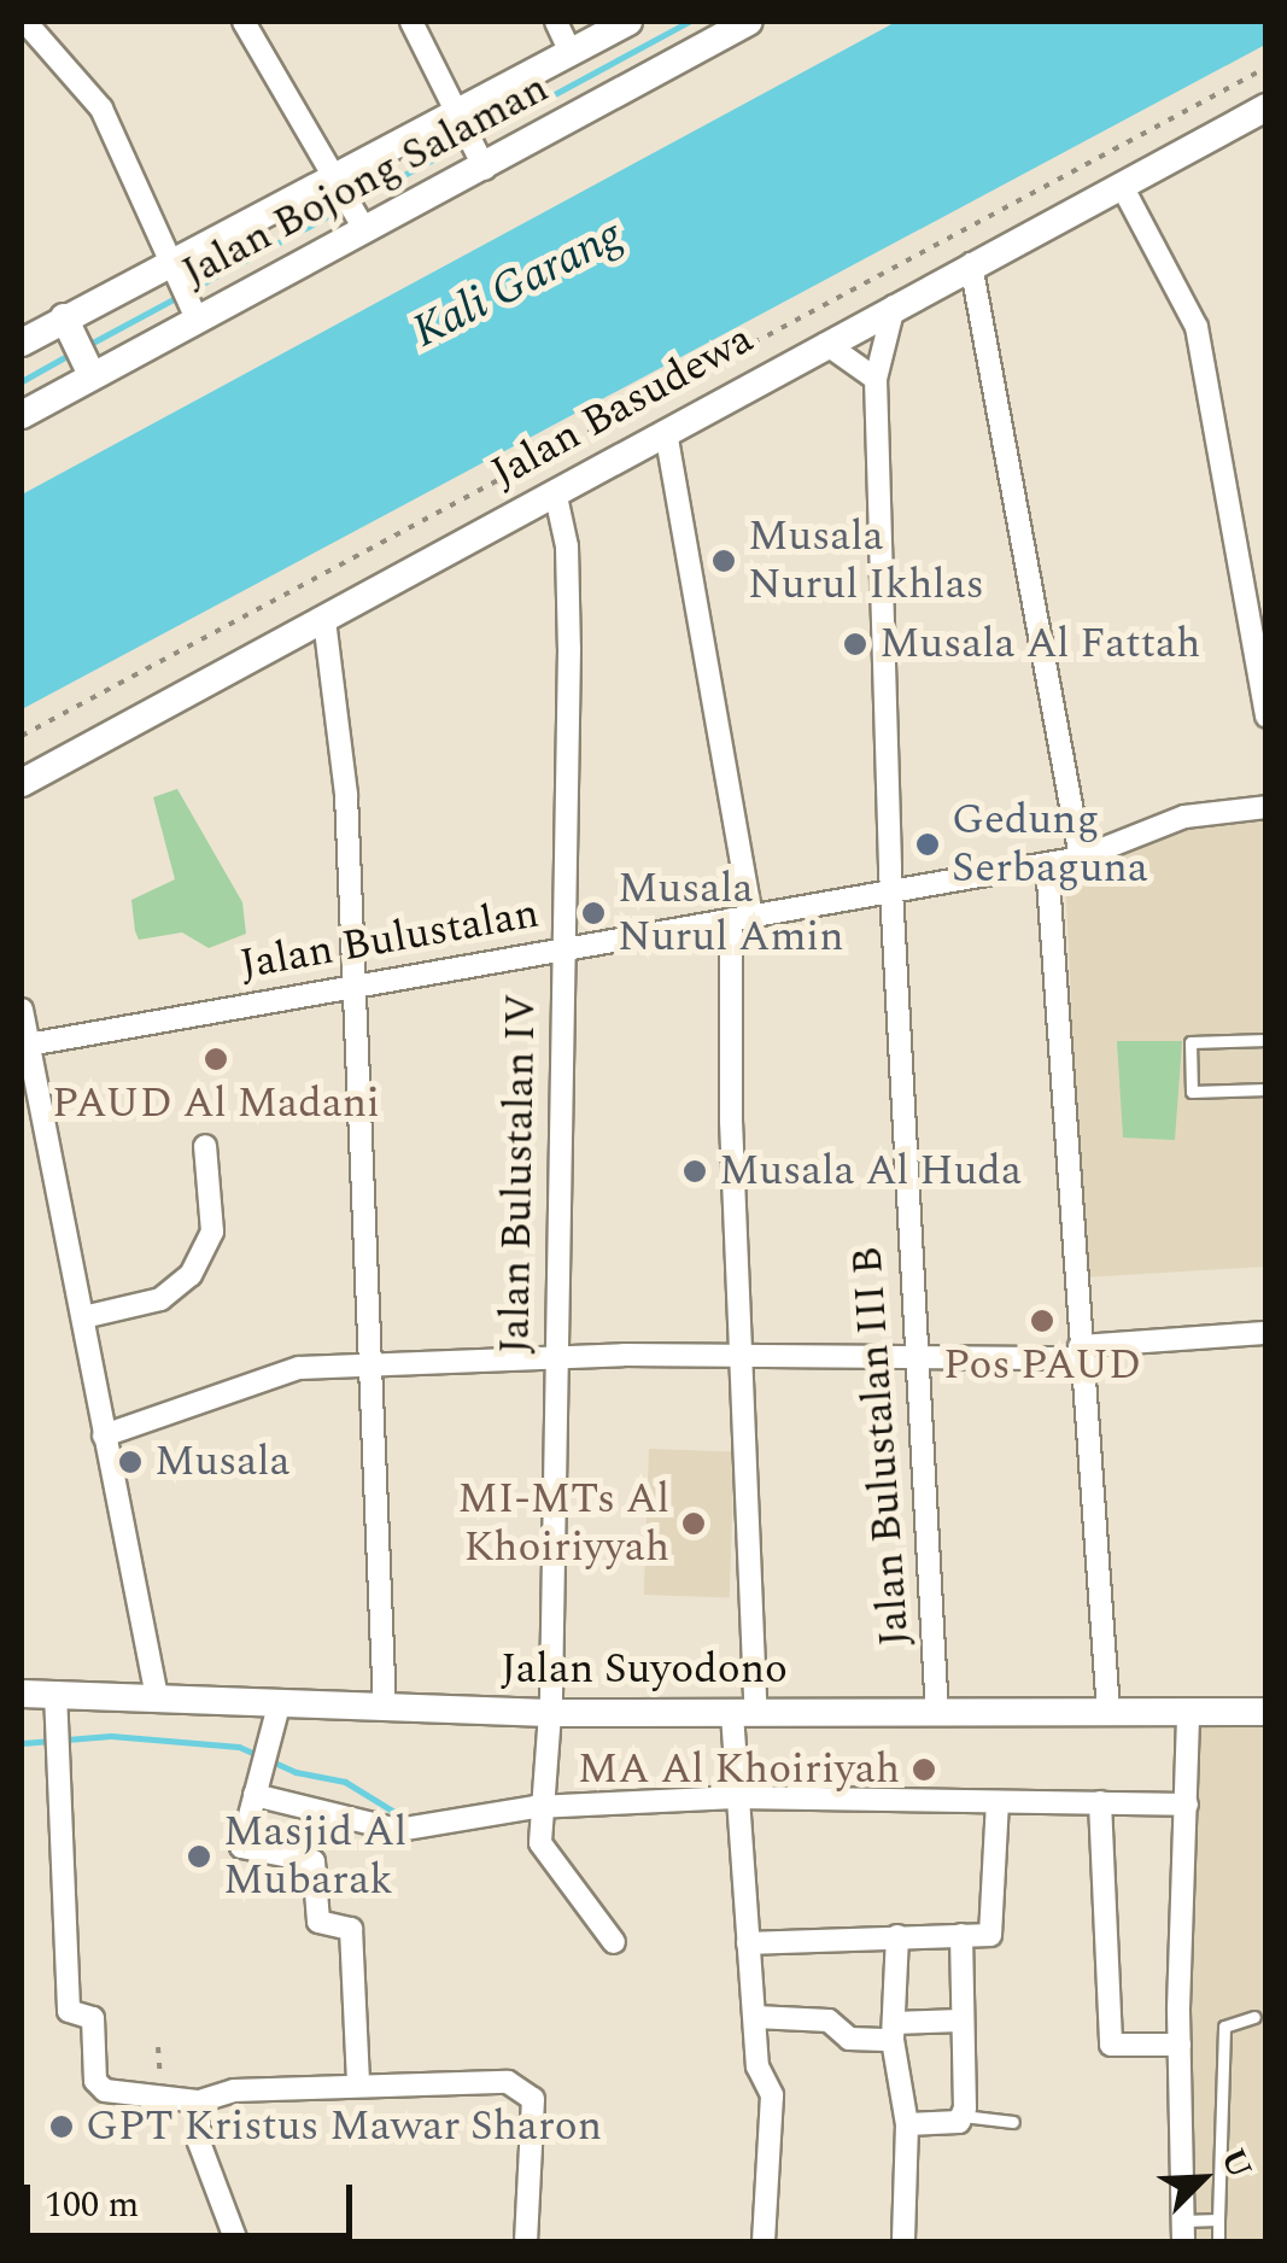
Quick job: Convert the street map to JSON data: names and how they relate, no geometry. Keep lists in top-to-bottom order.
{
  "streets": {
    "street": [
      "Jalan Bojong Salaman",
      "Jalan Basudewa",
      "Jalan Bulustalan",
      "Jalan Bulustalan IV",
      "Jalan Bulustalan III B",
      "Jalan Suyodono"
    ]
  },
  "crossings": [
    ["Jalan Basudewa", "Jalan Bulustalan IV"],
    ["Jalan Basudewa", "Jalan Bulustalan III B"],
    ["Jalan Bulustalan", "Jalan Bulustalan IV"],
    ["Jalan Bulustalan", "Jalan Bulustalan III B"],
    ["Jalan Bulustalan IV", "Jalan Suyodono"],
    ["Jalan Bulustalan III B", "Jalan Suyodono"]
  ],
  "water": ["Kali Garang"],
  "places": [
    "Musala Nurul Ikhlas",
    "Musala Al Fattah",
    "Gedung Serbaguna",
    "Musala Nurul Amin",
    "PAUD Al Madani",
    "Musala Al Huda",
    "Pos PAUD",
    "Musala",
    "MI-MTs Al Khoiriyyah",
    "MA Al Khoiriyah",
    "Masjid Al Mubarak",
    "GPT Kristus Mawar Sharon"
  ],
  "scale_bar": "100 m",
  "north": "top right"
}
